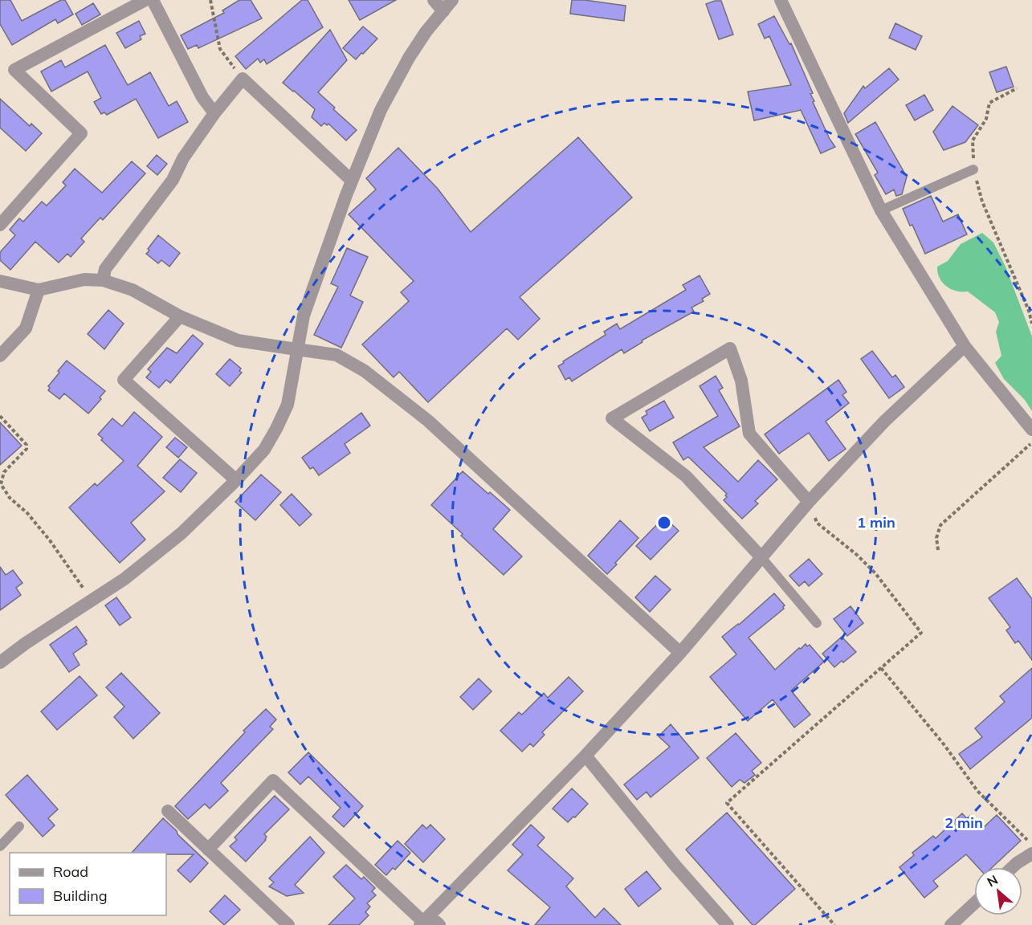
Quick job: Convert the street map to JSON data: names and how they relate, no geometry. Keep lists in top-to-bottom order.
{
  "legend": ["Road", "Building"],
  "north": "top left",
  "rings": ["1 min", "2 min"]
}
